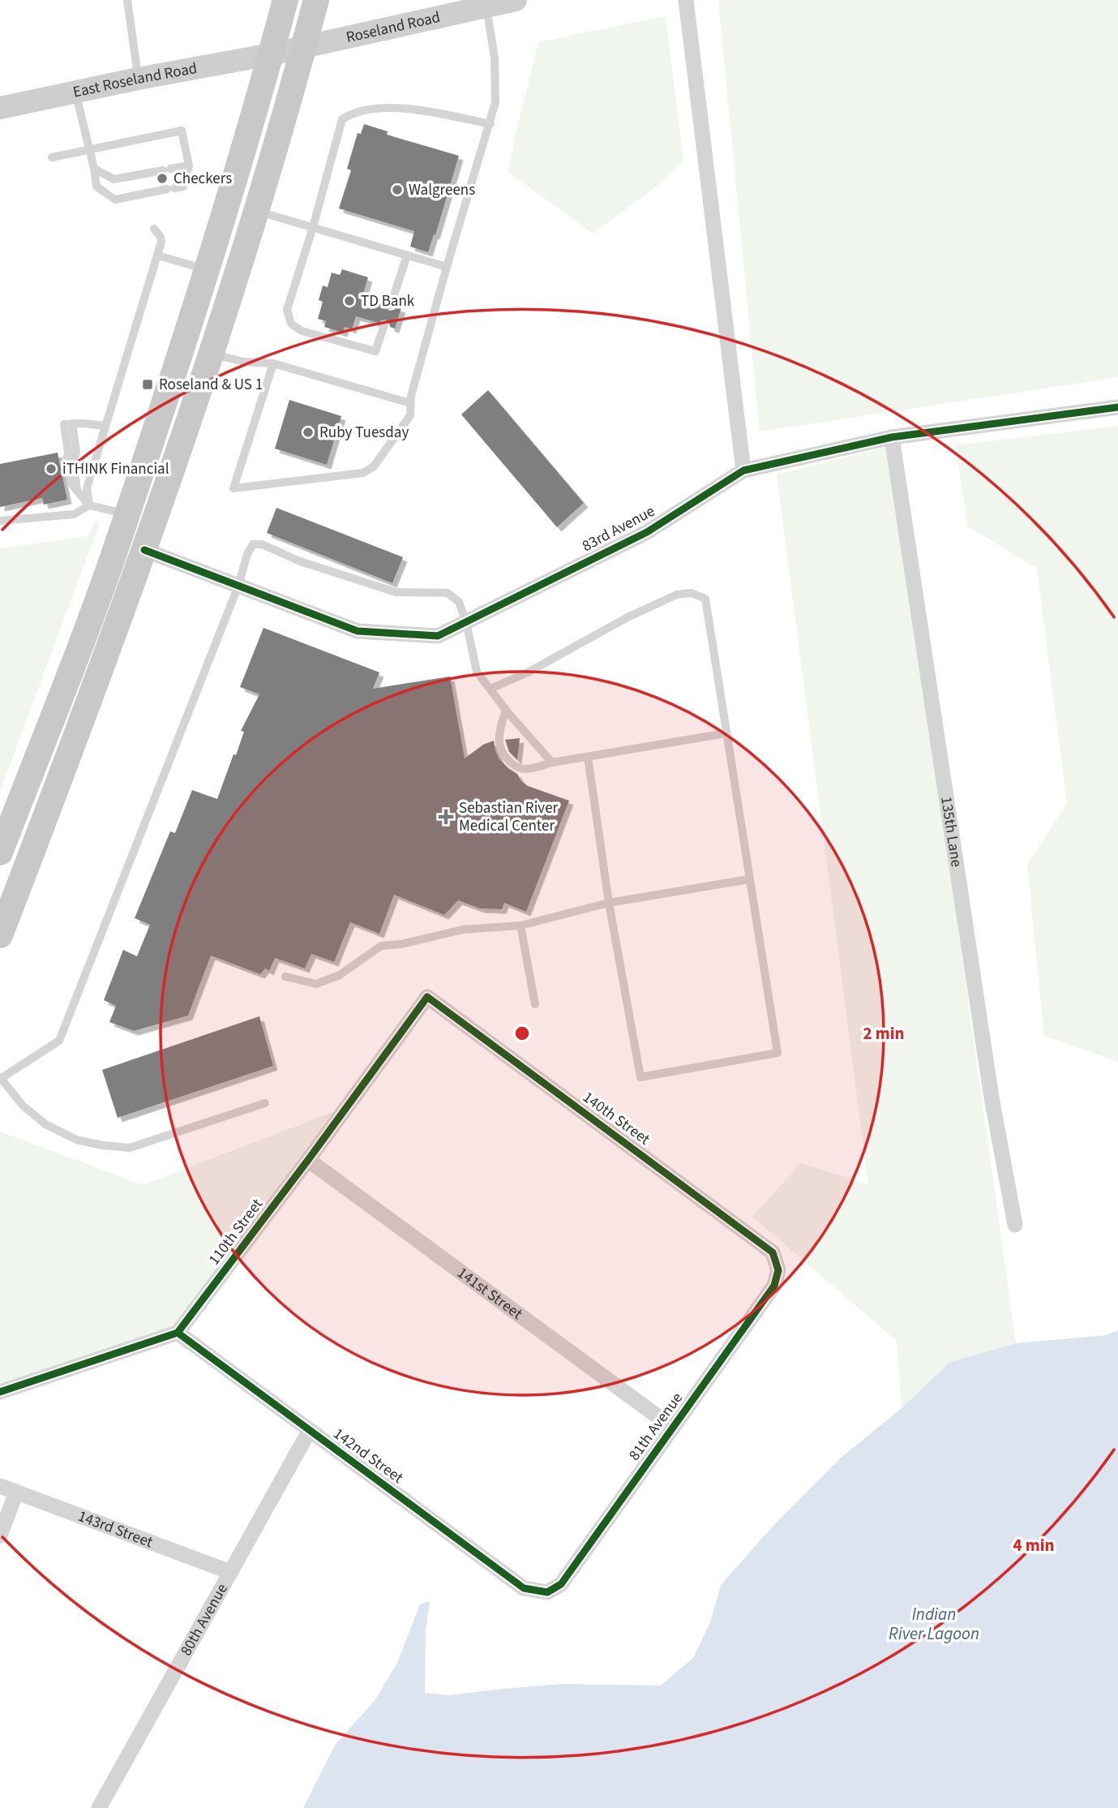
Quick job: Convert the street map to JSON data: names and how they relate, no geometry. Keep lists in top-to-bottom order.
{
  "streets": {
    "street": [
      "Roseland Road",
      "East Roseland Road",
      "83rd Avenue",
      "135th Lane",
      "140th Street",
      "110th Street",
      "141st Street",
      "81th Avenue",
      "142nd Street",
      "143rd Street",
      "80th Avenue"
    ]
  },
  "crossings": [
    ["Roseland Road", "East Roseland Road"],
    ["83rd Avenue", "135th Lane"],
    ["140th Street", "110th Street"],
    ["140th Street", "81th Avenue"],
    ["110th Street", "141st Street"],
    ["110th Street", "142nd Street"],
    ["141st Street", "81th Avenue"],
    ["81th Avenue", "142nd Street"],
    ["142nd Street", "80th Avenue"],
    ["143rd Street", "80th Avenue"]
  ],
  "water": ["Indian River Lagoon"],
  "places": {
    "other": [
      "Checkers",
      "Walgreens",
      "TD Bank",
      "Ruby Tuesday",
      "iTHINK Financial"
    ],
    "transit": ["Roseland & US 1"],
    "health": ["Sebastian River Medical Center"]
  },
  "rings": ["2 min", "4 min"]
}
